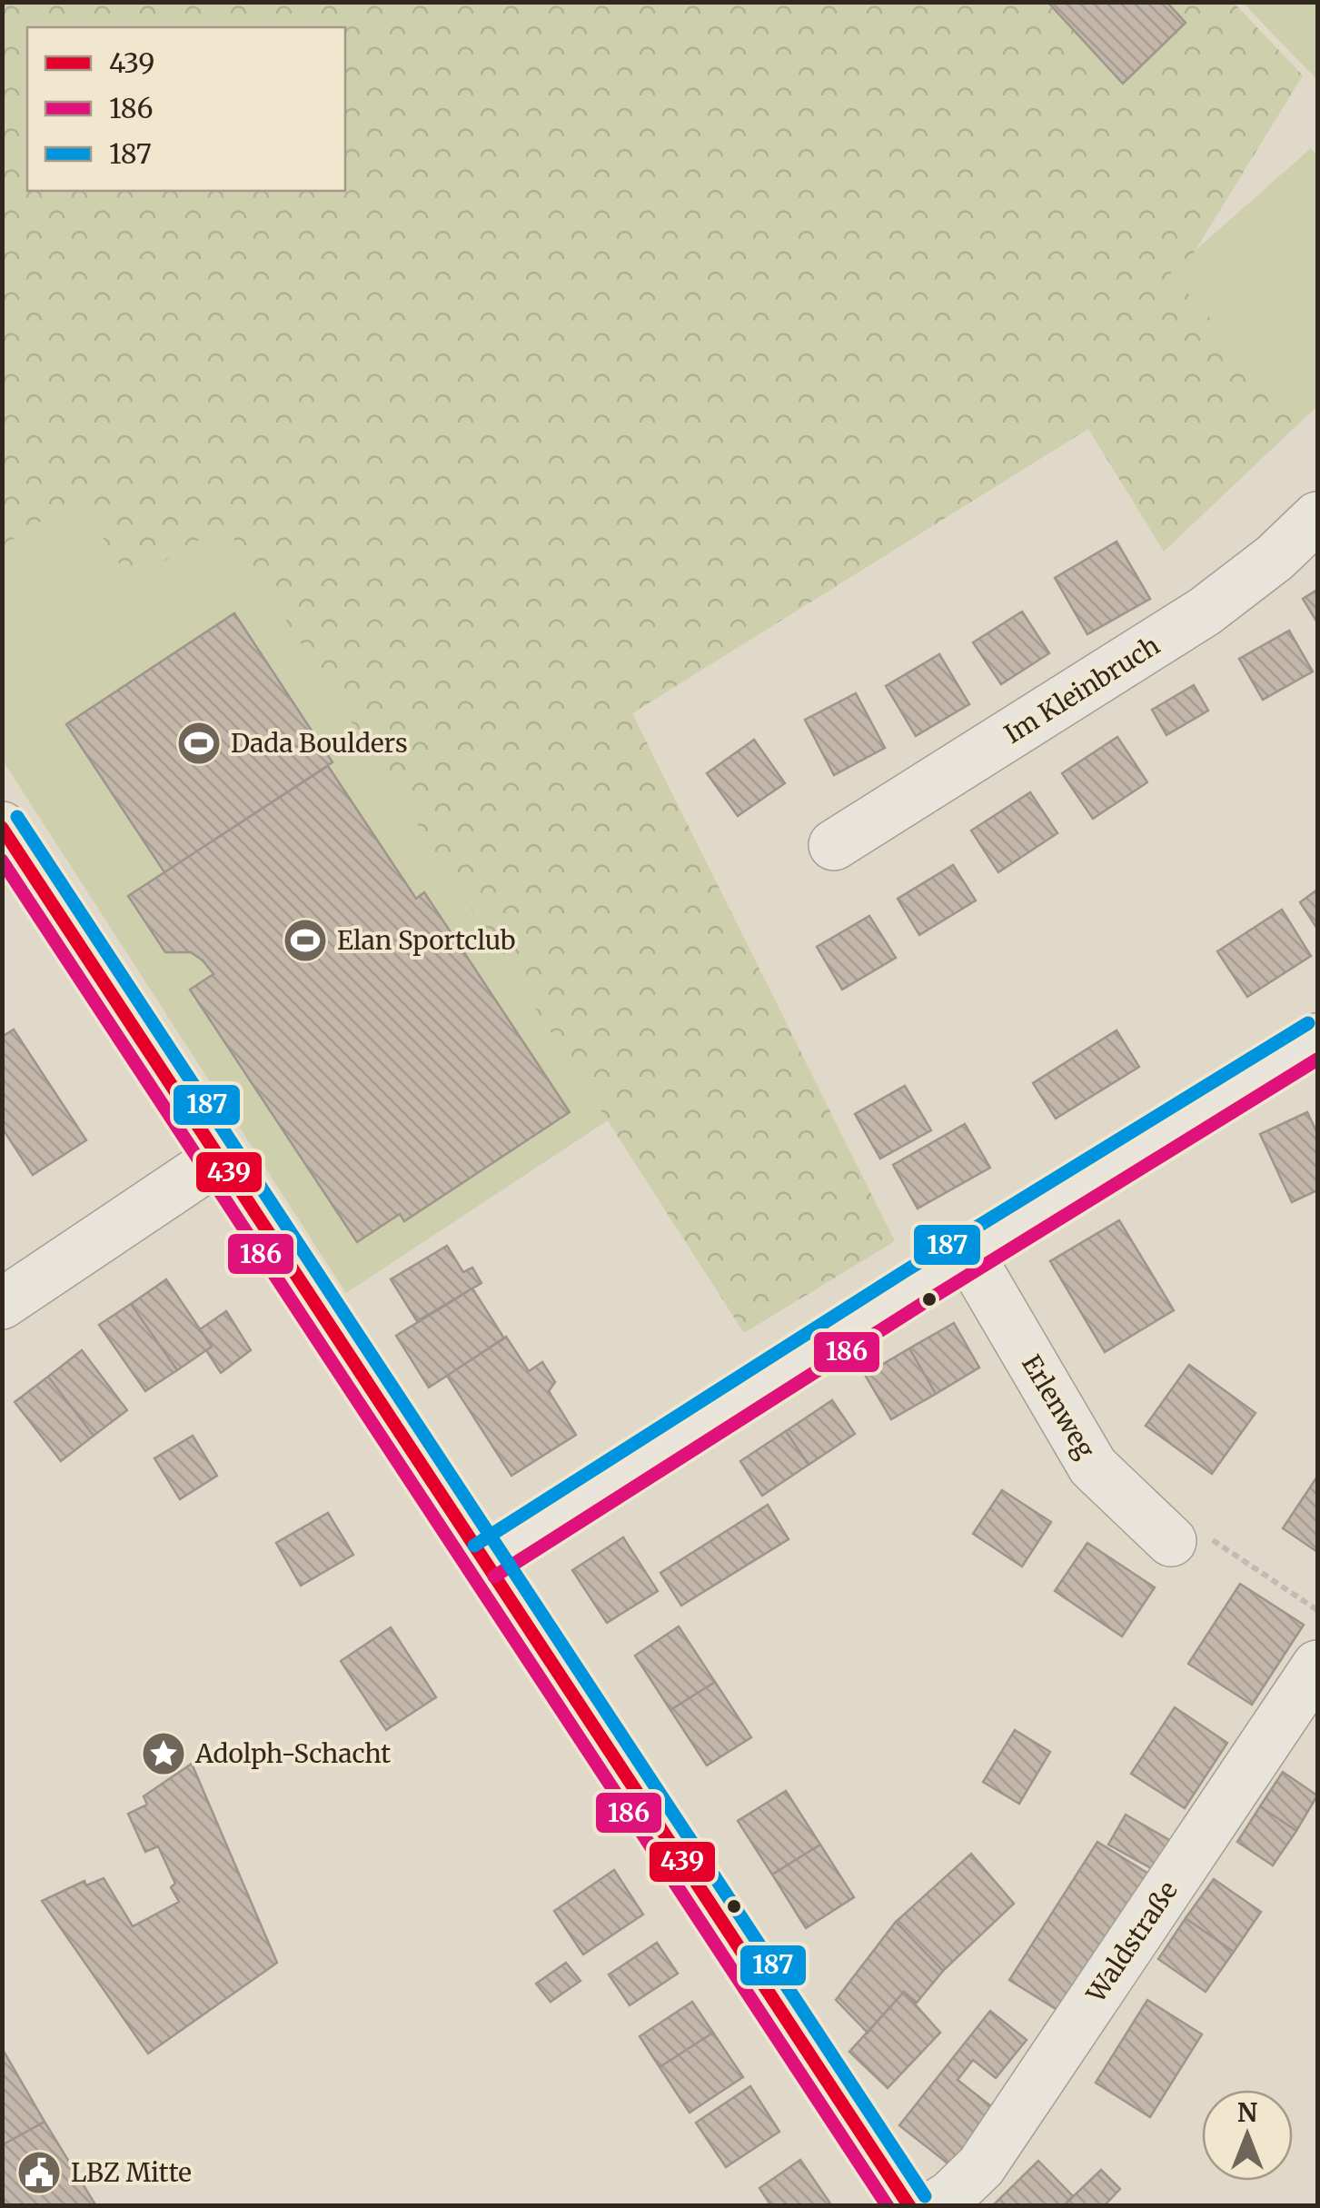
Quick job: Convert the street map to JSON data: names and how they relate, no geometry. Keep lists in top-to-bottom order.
{
  "streets": {
    "street": ["Im Kleinbruch", "Erlenweg", "Waldstraße"]
  },
  "places": {
    "sports": ["Dada Boulders", "Elan Sportclub"],
    "place": ["Adolph-Schacht"],
    "public building": ["LBZ Mitte"]
  },
  "lines": ["transit line 187", "transit line 439", "transit line 186"],
  "legend": ["439", "186", "187"],
  "north": "top"
}
